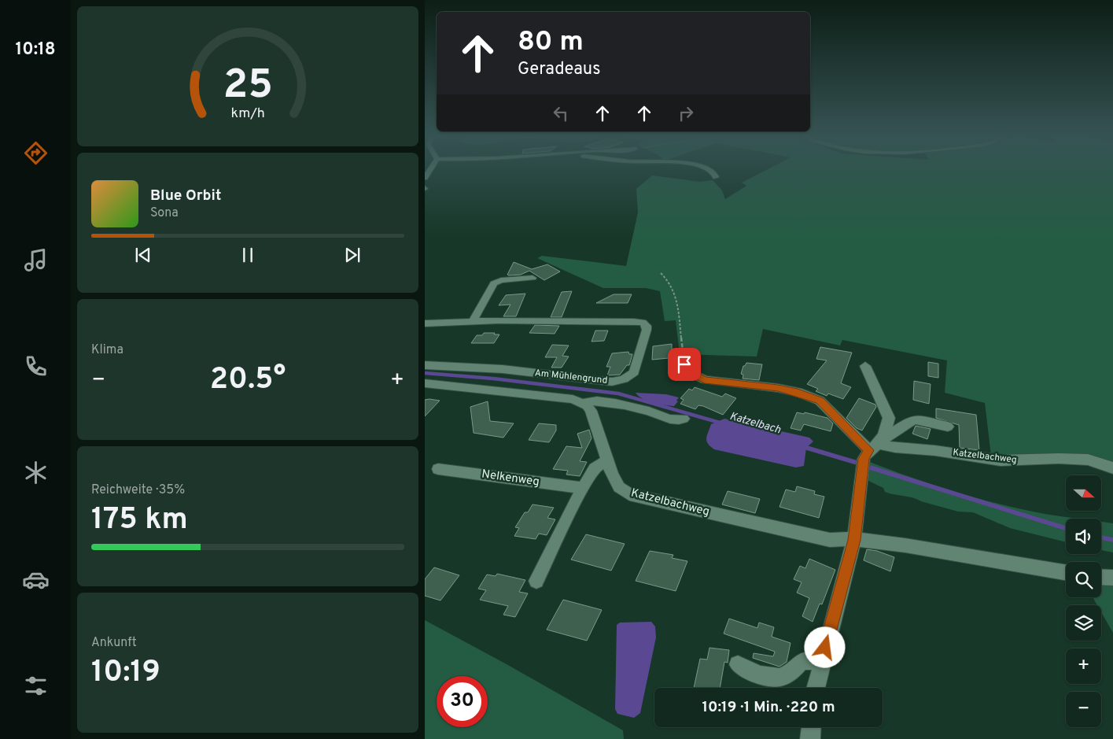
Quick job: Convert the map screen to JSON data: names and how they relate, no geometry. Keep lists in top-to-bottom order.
{
  "streets": {
    "street": ["Am Mühlengrund", "Katzelbachweg", "Nelkenweg"]
  },
  "water": ["Katzelbach"],
  "north": "right",
  "page": {
    "tabs": "10:18",
    "turn": ["80 m", "Geradeaus"],
    "song": ["Blue Orbit", "Sona"],
    "tile": [
      "Klima",
      ["Reichweite · 35%", "175 km"],
      ["Ankunft", "10:19"]
    ],
    "heat": ["−", "20.5°", "+"],
    "map_buttons": ["+", "−"],
    "limit": "30",
    "trip": "10:19 · 1 Min. · 220 m",
    "gauge": ["25", "km/h"]
  }
}
